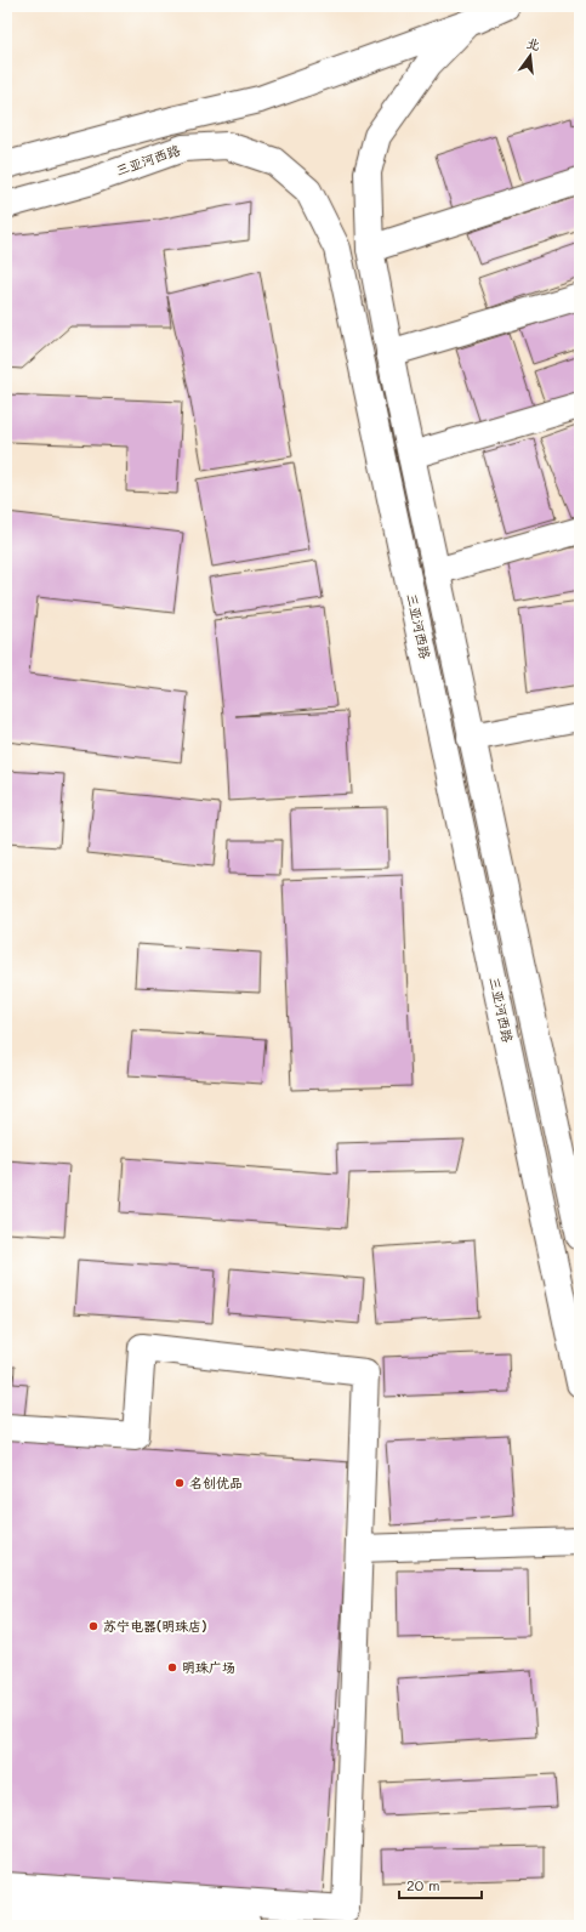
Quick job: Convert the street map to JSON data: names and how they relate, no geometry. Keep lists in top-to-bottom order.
{
  "streets": {
    "main road": ["三亚河西路"]
  },
  "places": ["名创优品", "苏宁电器(明珠店)", "明珠广场"],
  "scale_bar": "20 m",
  "north": "top"
}
